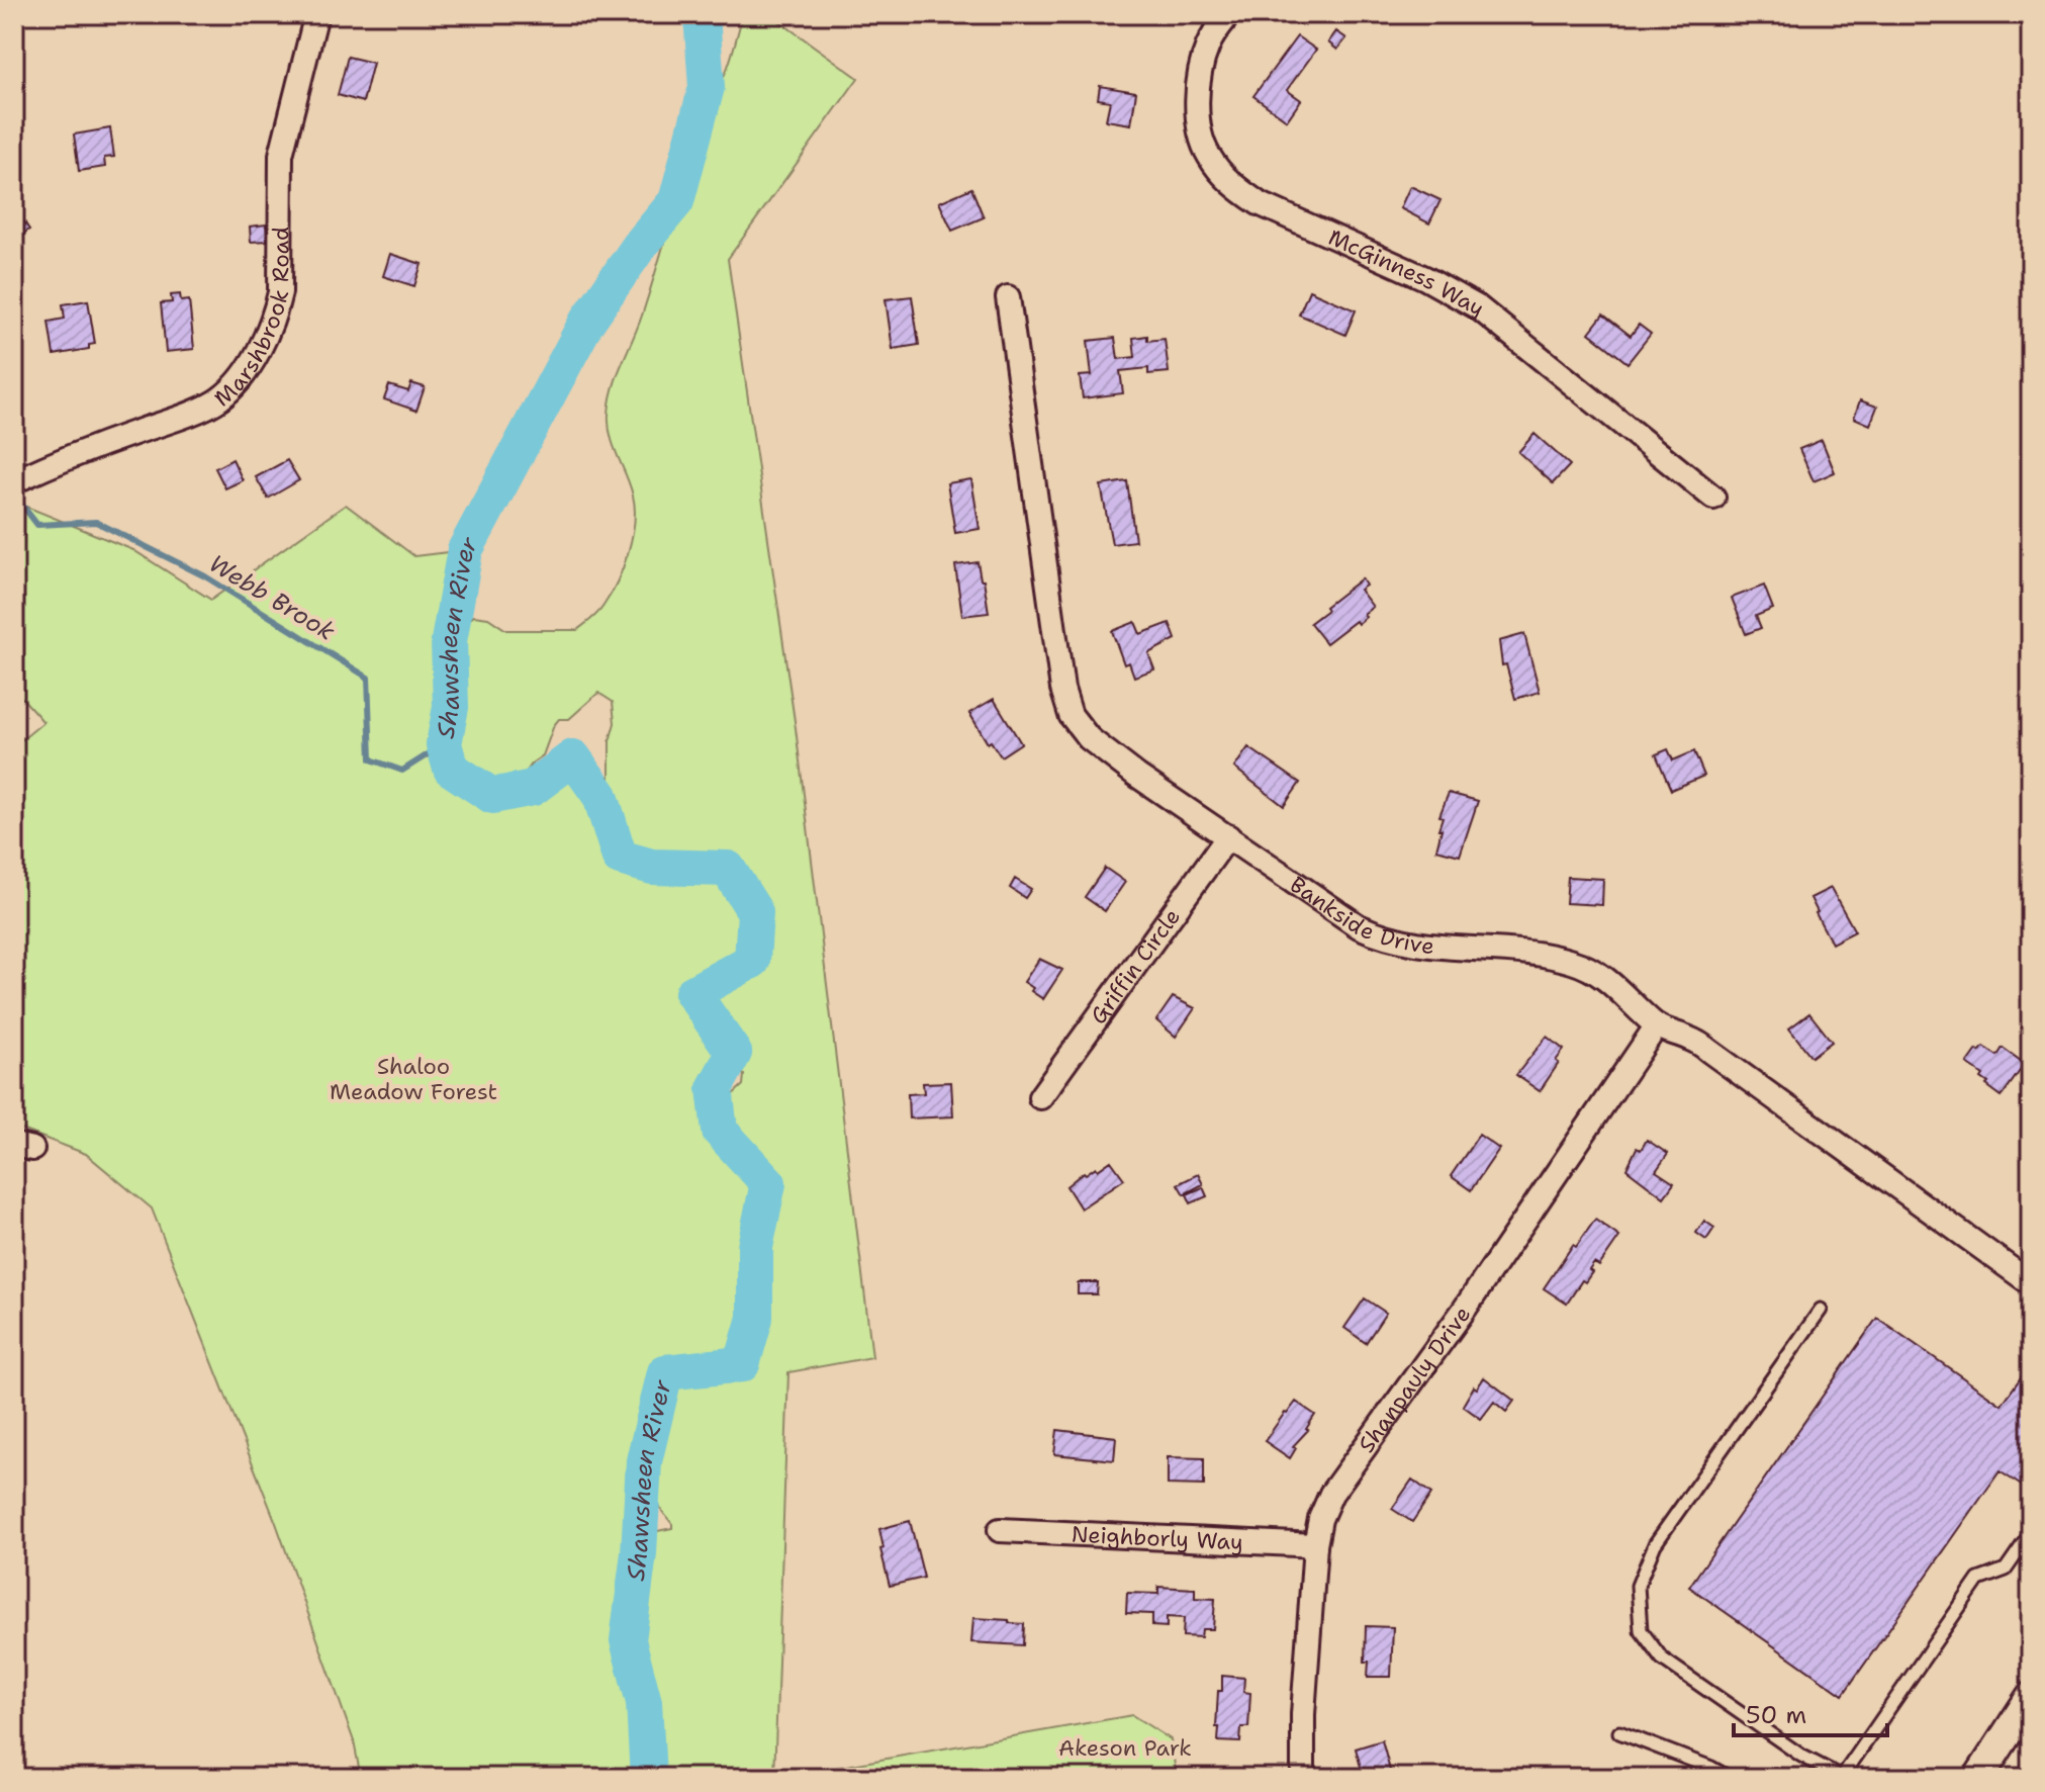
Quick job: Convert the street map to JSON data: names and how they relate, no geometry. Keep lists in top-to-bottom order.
{
  "streets": {
    "street": [
      "McGinness Way",
      "Marshbrook Road",
      "Bankside Drive",
      "Griffin Circle",
      "Shanpauly Drive",
      "Neighborly Way"
    ]
  },
  "crossings": [
    ["Bankside Drive", "Griffin Circle"],
    ["Bankside Drive", "Shanpauly Drive"],
    ["Shanpauly Drive", "Neighborly Way"]
  ],
  "water": ["Webb Brook", "Shawsheen River"],
  "parks": ["Shaloo Meadow Forest", "Akeson Park"],
  "scale_bar": "50 m"
}
